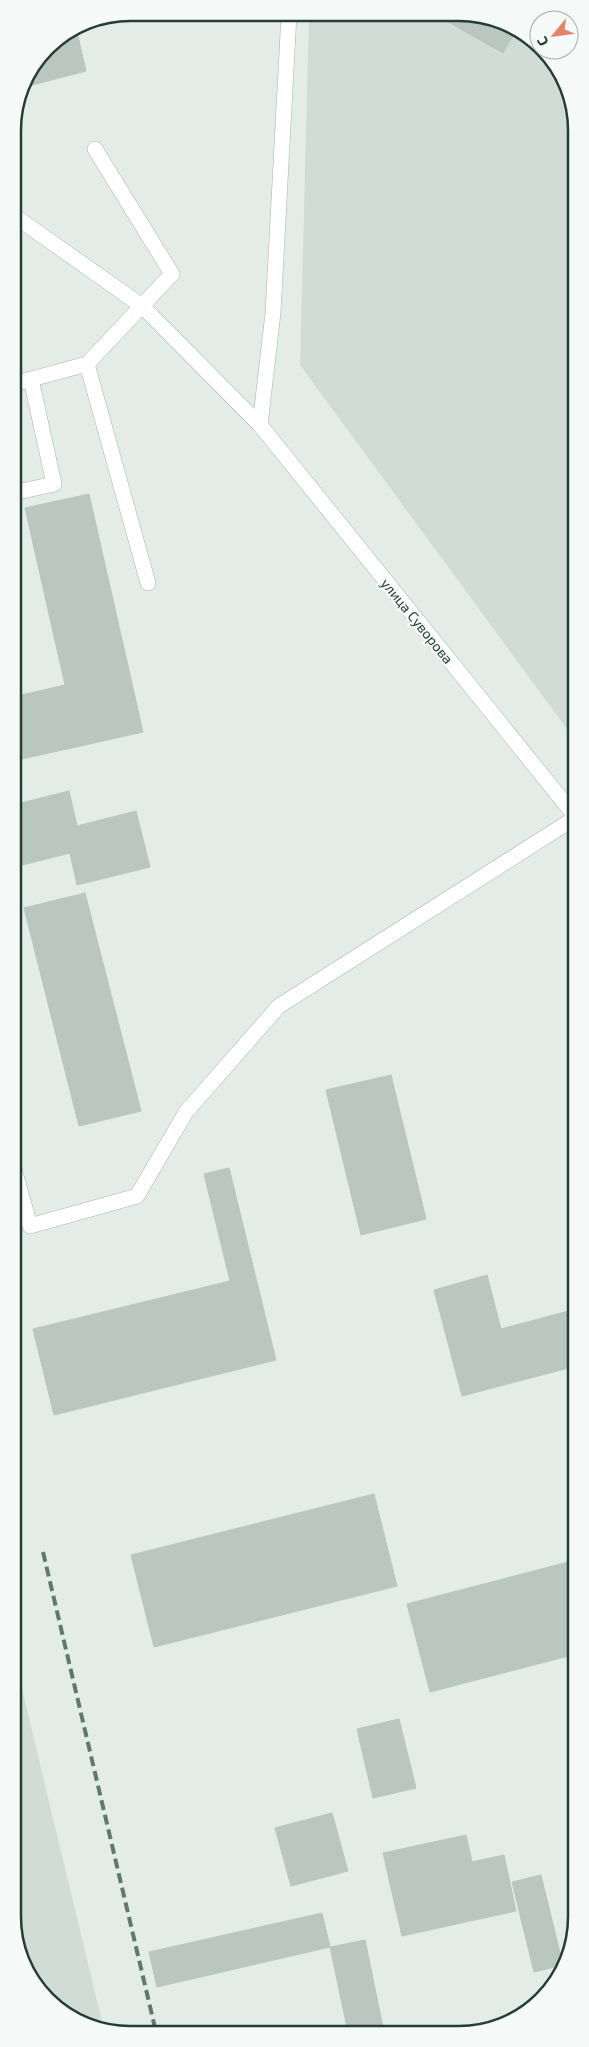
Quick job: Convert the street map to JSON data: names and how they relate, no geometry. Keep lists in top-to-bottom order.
{
  "streets": {
    "street": ["улица Суворова"]
  },
  "north": "bottom left"
}
